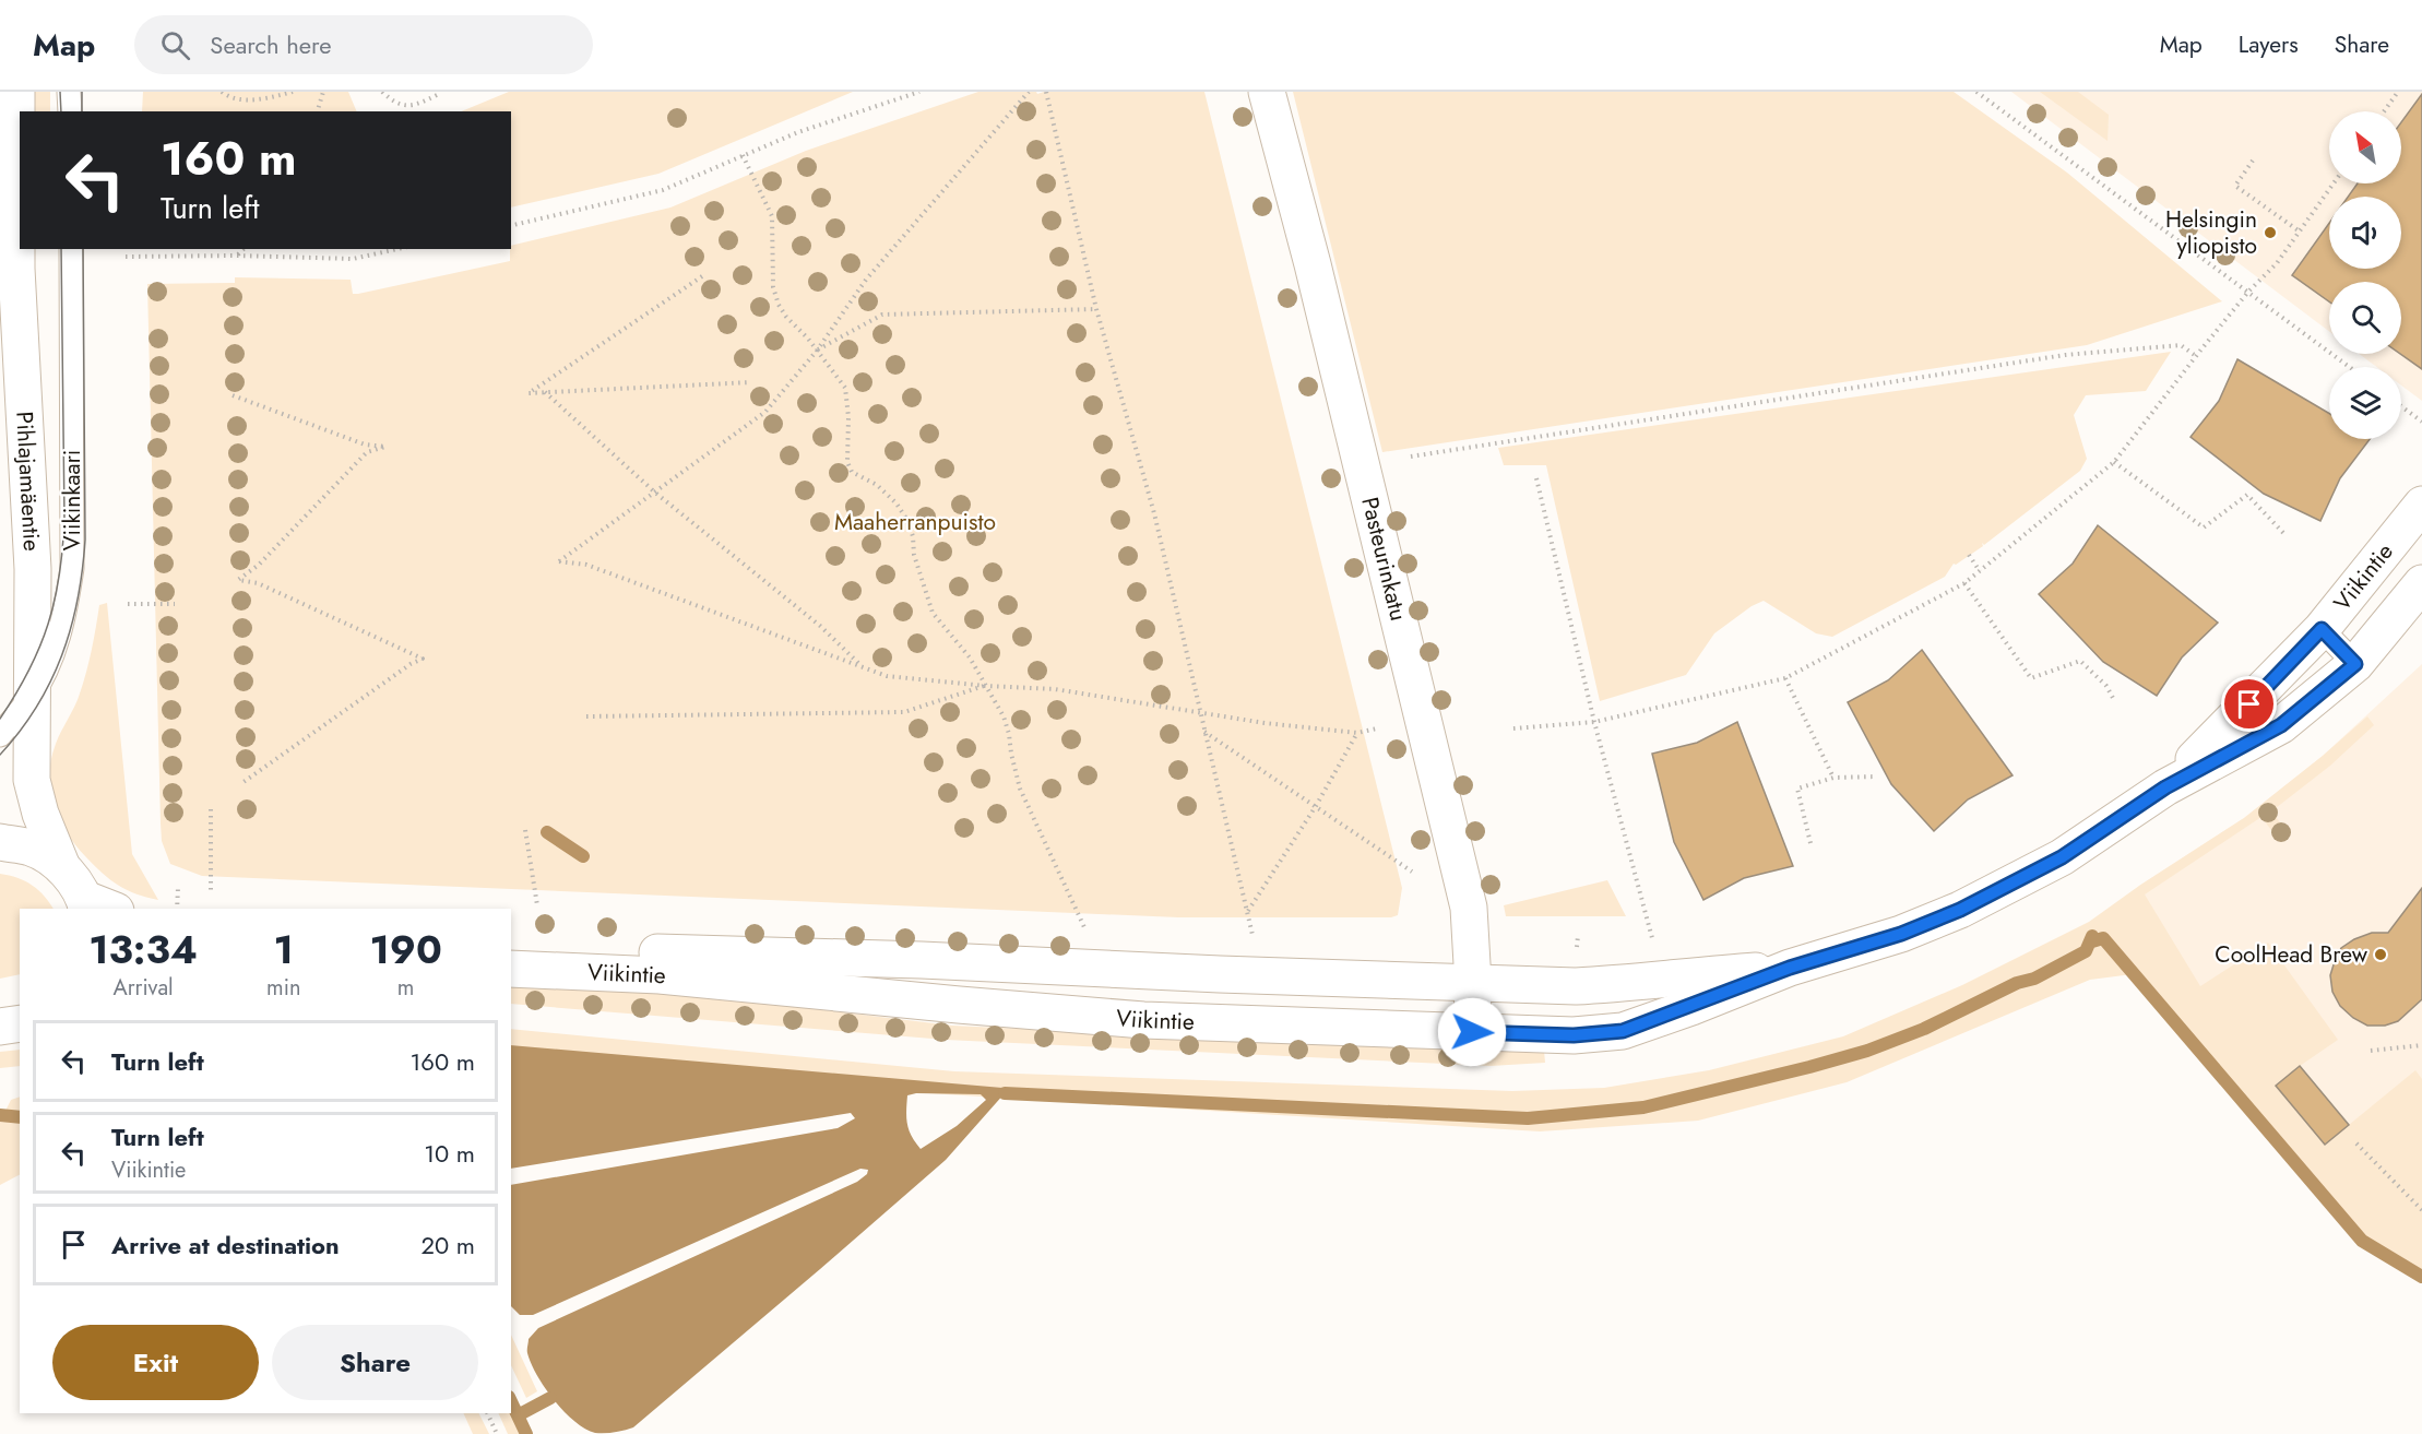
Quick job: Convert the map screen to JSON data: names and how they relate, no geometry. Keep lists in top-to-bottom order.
{
  "streets": {
    "main road": ["Pihlajamäentie", "Pasteurinkatu", "Viikintie"],
    "lane": ["Viikinkaari"]
  },
  "crossings": [
    ["Pihlajamäentie", "Viikinkaari"],
    ["Pasteurinkatu", "Viikintie"]
  ],
  "parks": ["Maaherranpuisto"],
  "places": ["Helsingin yliopisto", "CoolHead Brew"],
  "north": "top left",
  "page": {
    "header": "Map",
    "search": "Search here",
    "nav": ["Map", "Layers", "Share"],
    "turn": ["160 m", "Turn left"],
    "eta": [
      "13:34",
      "Arrival",
      "1",
      "min",
      "190",
      "m"
    ],
    "list": [
      {
        "name": "Turn left",
        "value": "160 m"
      },
      {
        "name": "Turn left",
        "note": "Viikintie",
        "value": "10 m"
      },
      {
        "name": "Arrive at destination",
        "value": "20 m"
      }
    ],
    "buttons": ["Exit", "Share"]
  }
}
